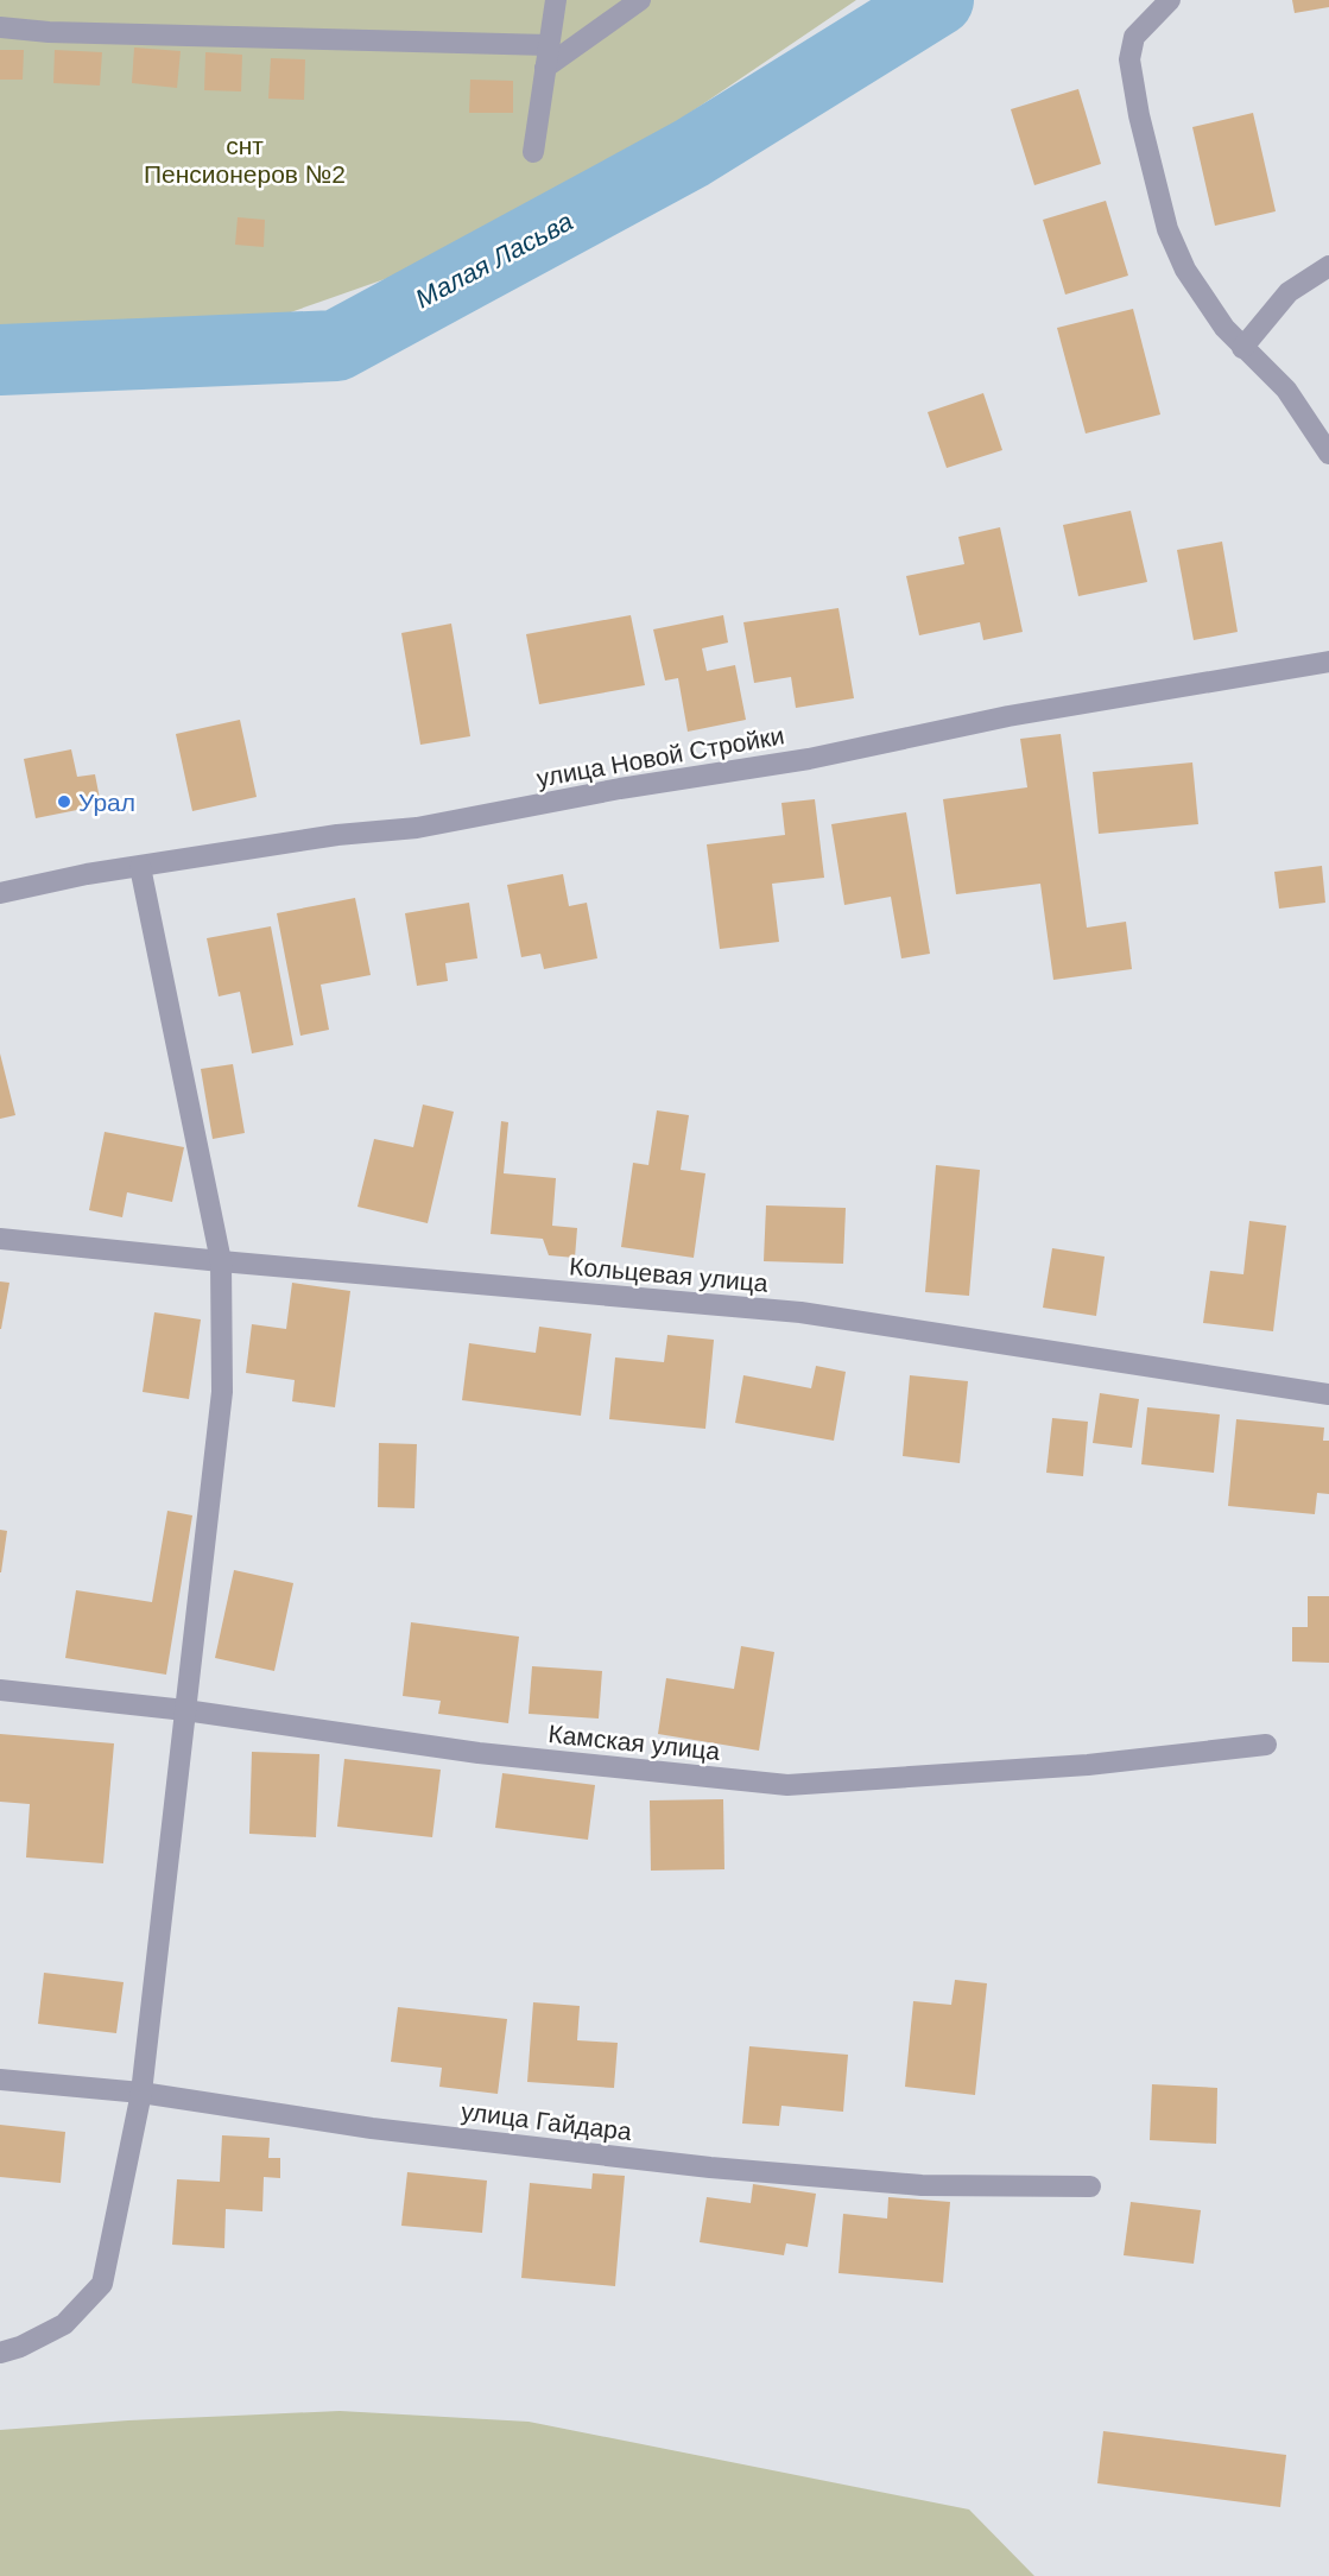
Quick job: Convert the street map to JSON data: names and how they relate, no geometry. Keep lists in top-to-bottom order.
{
  "streets": {
    "street": [
      "улица Новой Стройки",
      "Кольцевая улица",
      "Камская улица",
      "улица Гайдара"
    ]
  },
  "water": ["Малая Ласьва"],
  "parks": ["снт Пенсионеров №2"],
  "places": ["Урал"]
}
